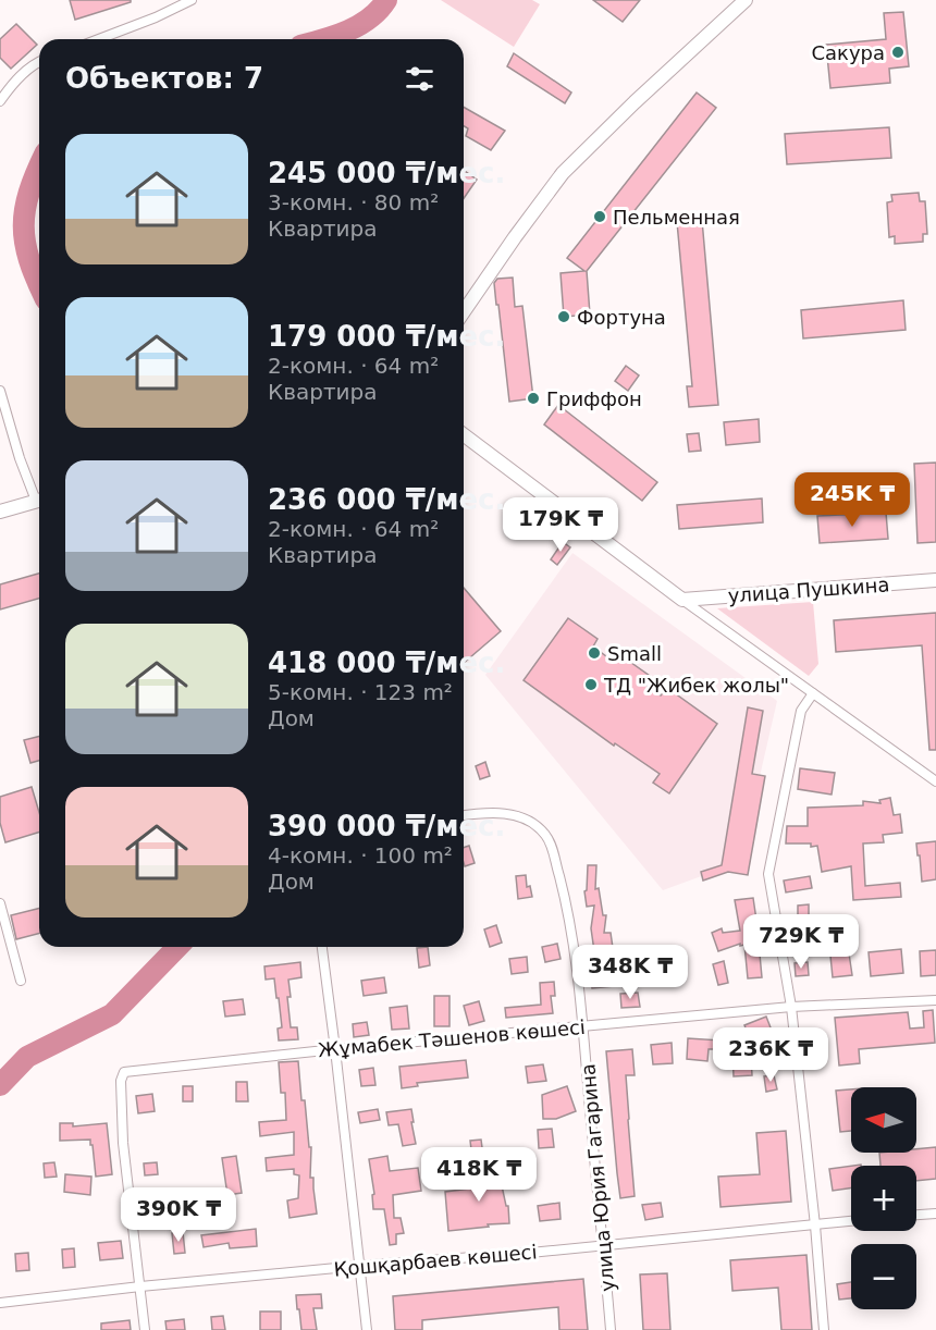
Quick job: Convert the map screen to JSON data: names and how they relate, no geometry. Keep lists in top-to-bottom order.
{
  "streets": {
    "street": [
      "улица Пушкина",
      "Жұмабек Тәшенов көшесі",
      "улица Юрия Гагарина",
      "Қошқарбаев көшесі"
    ]
  },
  "crossings": [
    ["Жұмабек Тәшенов көшесі", "улица Юрия Гагарина"],
    ["Жұмабек Тәшенов көшесі", "Қошқарбаев көшесі"],
    ["улица Юрия Гагарина", "Қошқарбаев көшесі"]
  ],
  "places": [
    "Сакура",
    "Пельменная",
    "Фортуна",
    "Гриффон",
    "Small",
    "ТД \"Жибек жолы\""
  ],
  "north": "left",
  "page": {
    "heading": "Объектов: 7",
    "list": [
      {
        "name": "245 000 ₸/мес.",
        "note": "3-комн. · 80 m² · Квартира"
      },
      {
        "name": "179 000 ₸/мес.",
        "note": "2-комн. · 64 m² · Квартира"
      },
      {
        "name": "236 000 ₸/мес.",
        "note": "2-комн. · 64 m² · Квартира"
      },
      {
        "name": "418 000 ₸/мес.",
        "note": "5-комн. · 123 m² · Дом"
      },
      {
        "name": "390 000 ₸/мес.",
        "note": "4-комн. · 100 m² · Дом"
      }
    ],
    "price": [
      "245K ₸",
      "179K ₸",
      "729K ₸",
      "348K ₸",
      "236K ₸",
      "418K ₸",
      "390K ₸"
    ],
    "map_buttons": ["+", "−"]
  }
}
